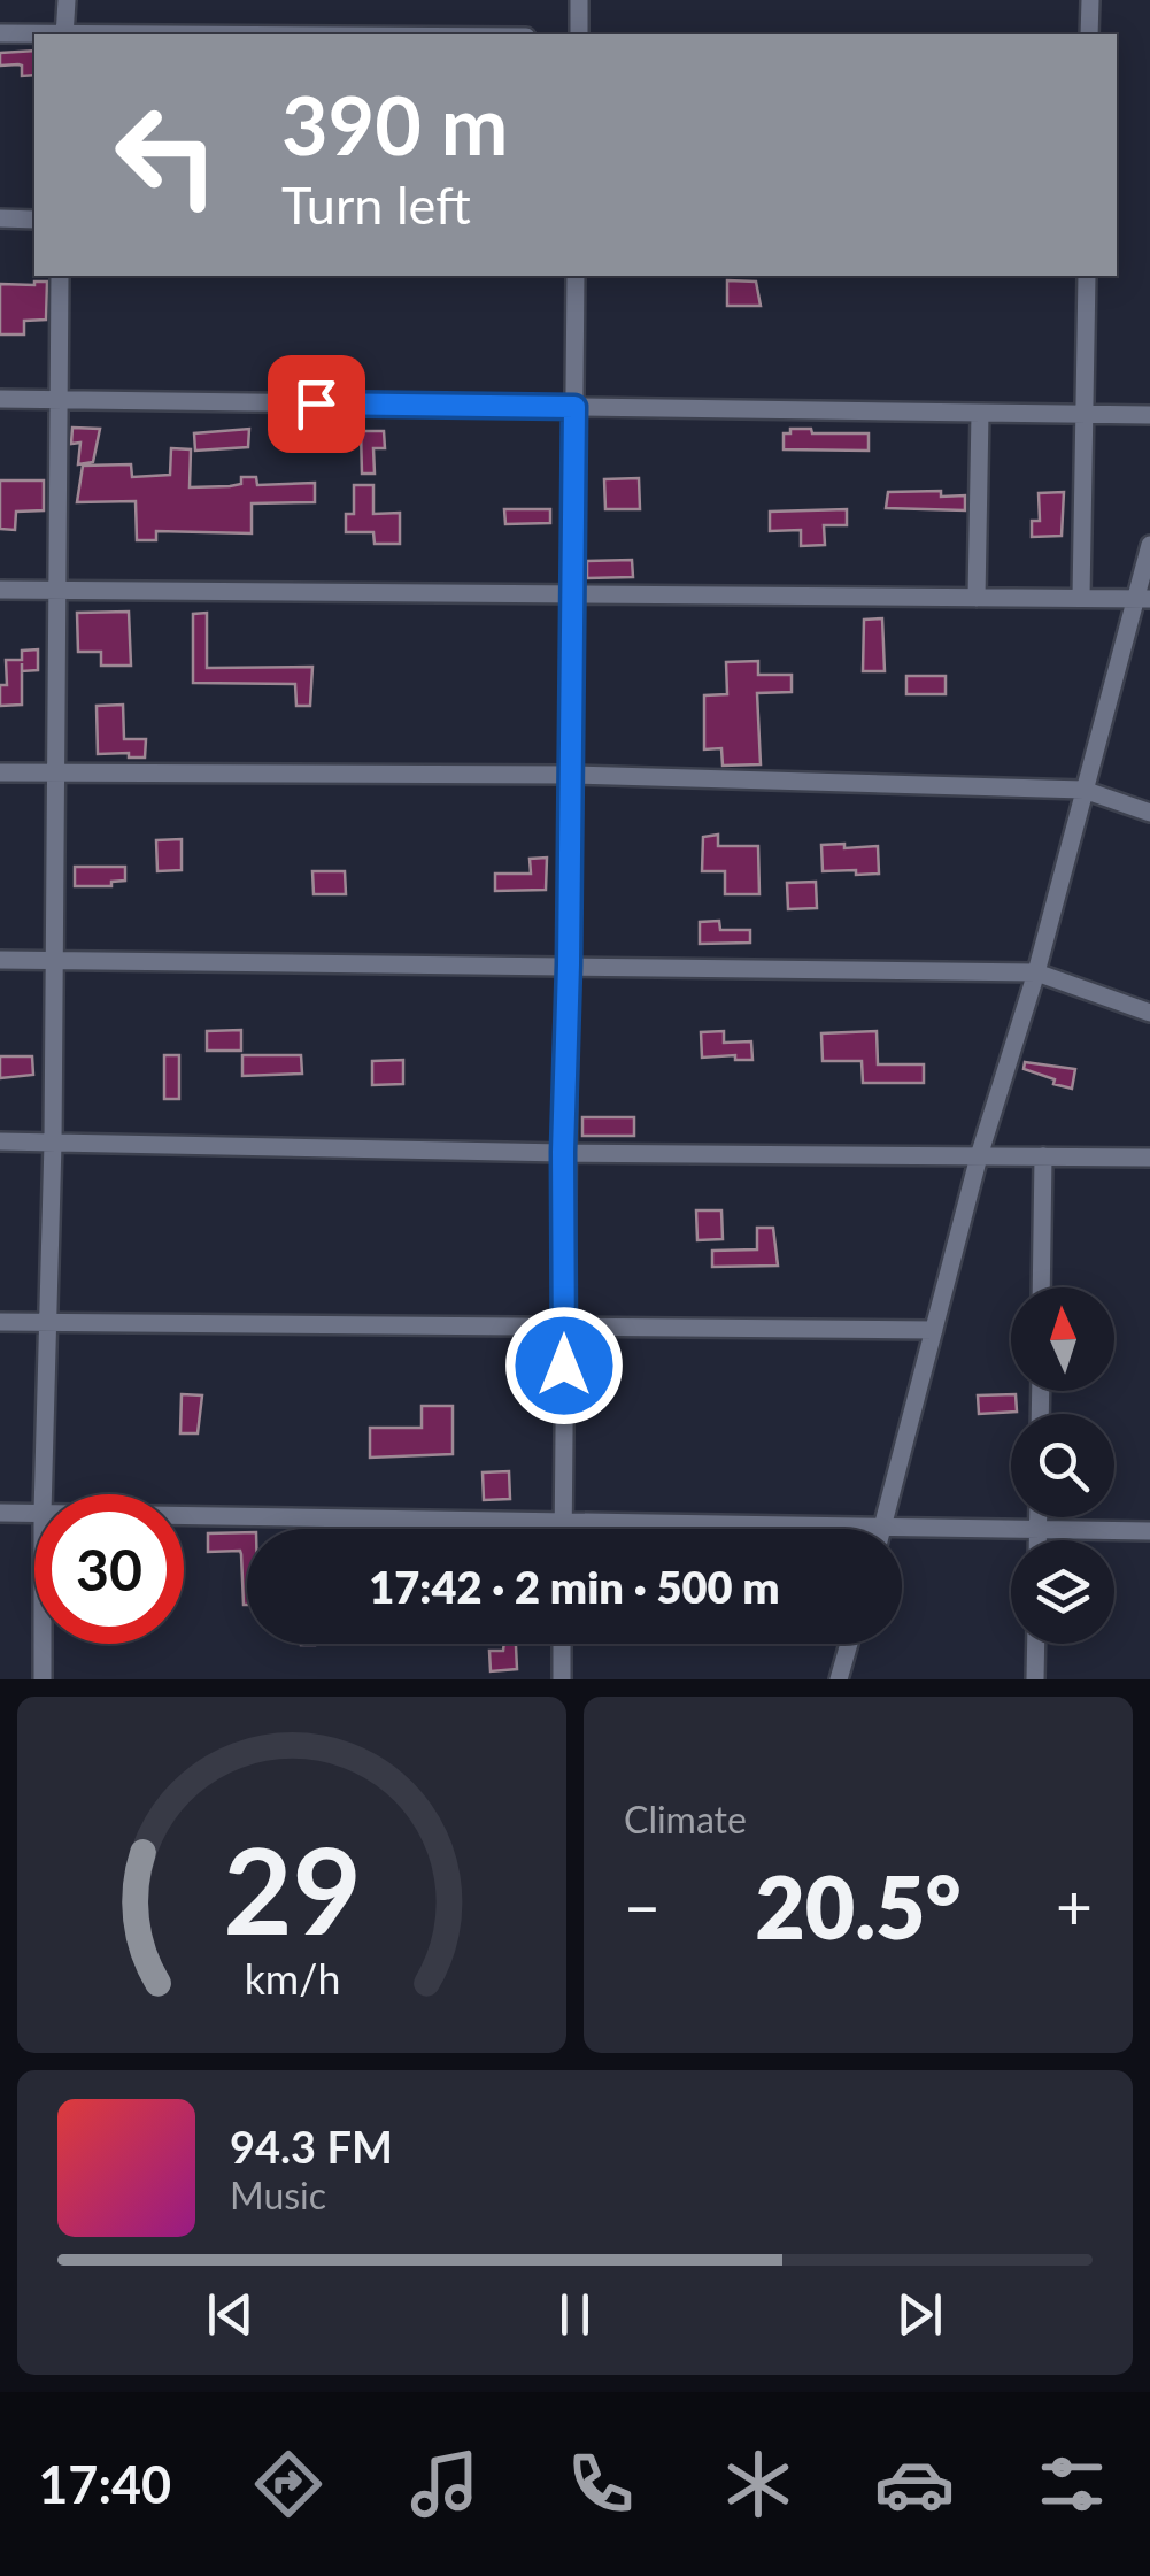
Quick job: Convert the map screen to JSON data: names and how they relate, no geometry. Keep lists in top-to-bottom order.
{
  "north": "top",
  "page": {
    "turn": ["390 m", "Turn left"],
    "limit": "30",
    "trip": "17:42 · 2 min · 500 m",
    "tile": "Climate",
    "heat": ["−", "20.5°", "+"],
    "song": ["94.3 FM", "Music"],
    "tabs": "17:40",
    "gauge": ["29", "km/h"]
  }
}
